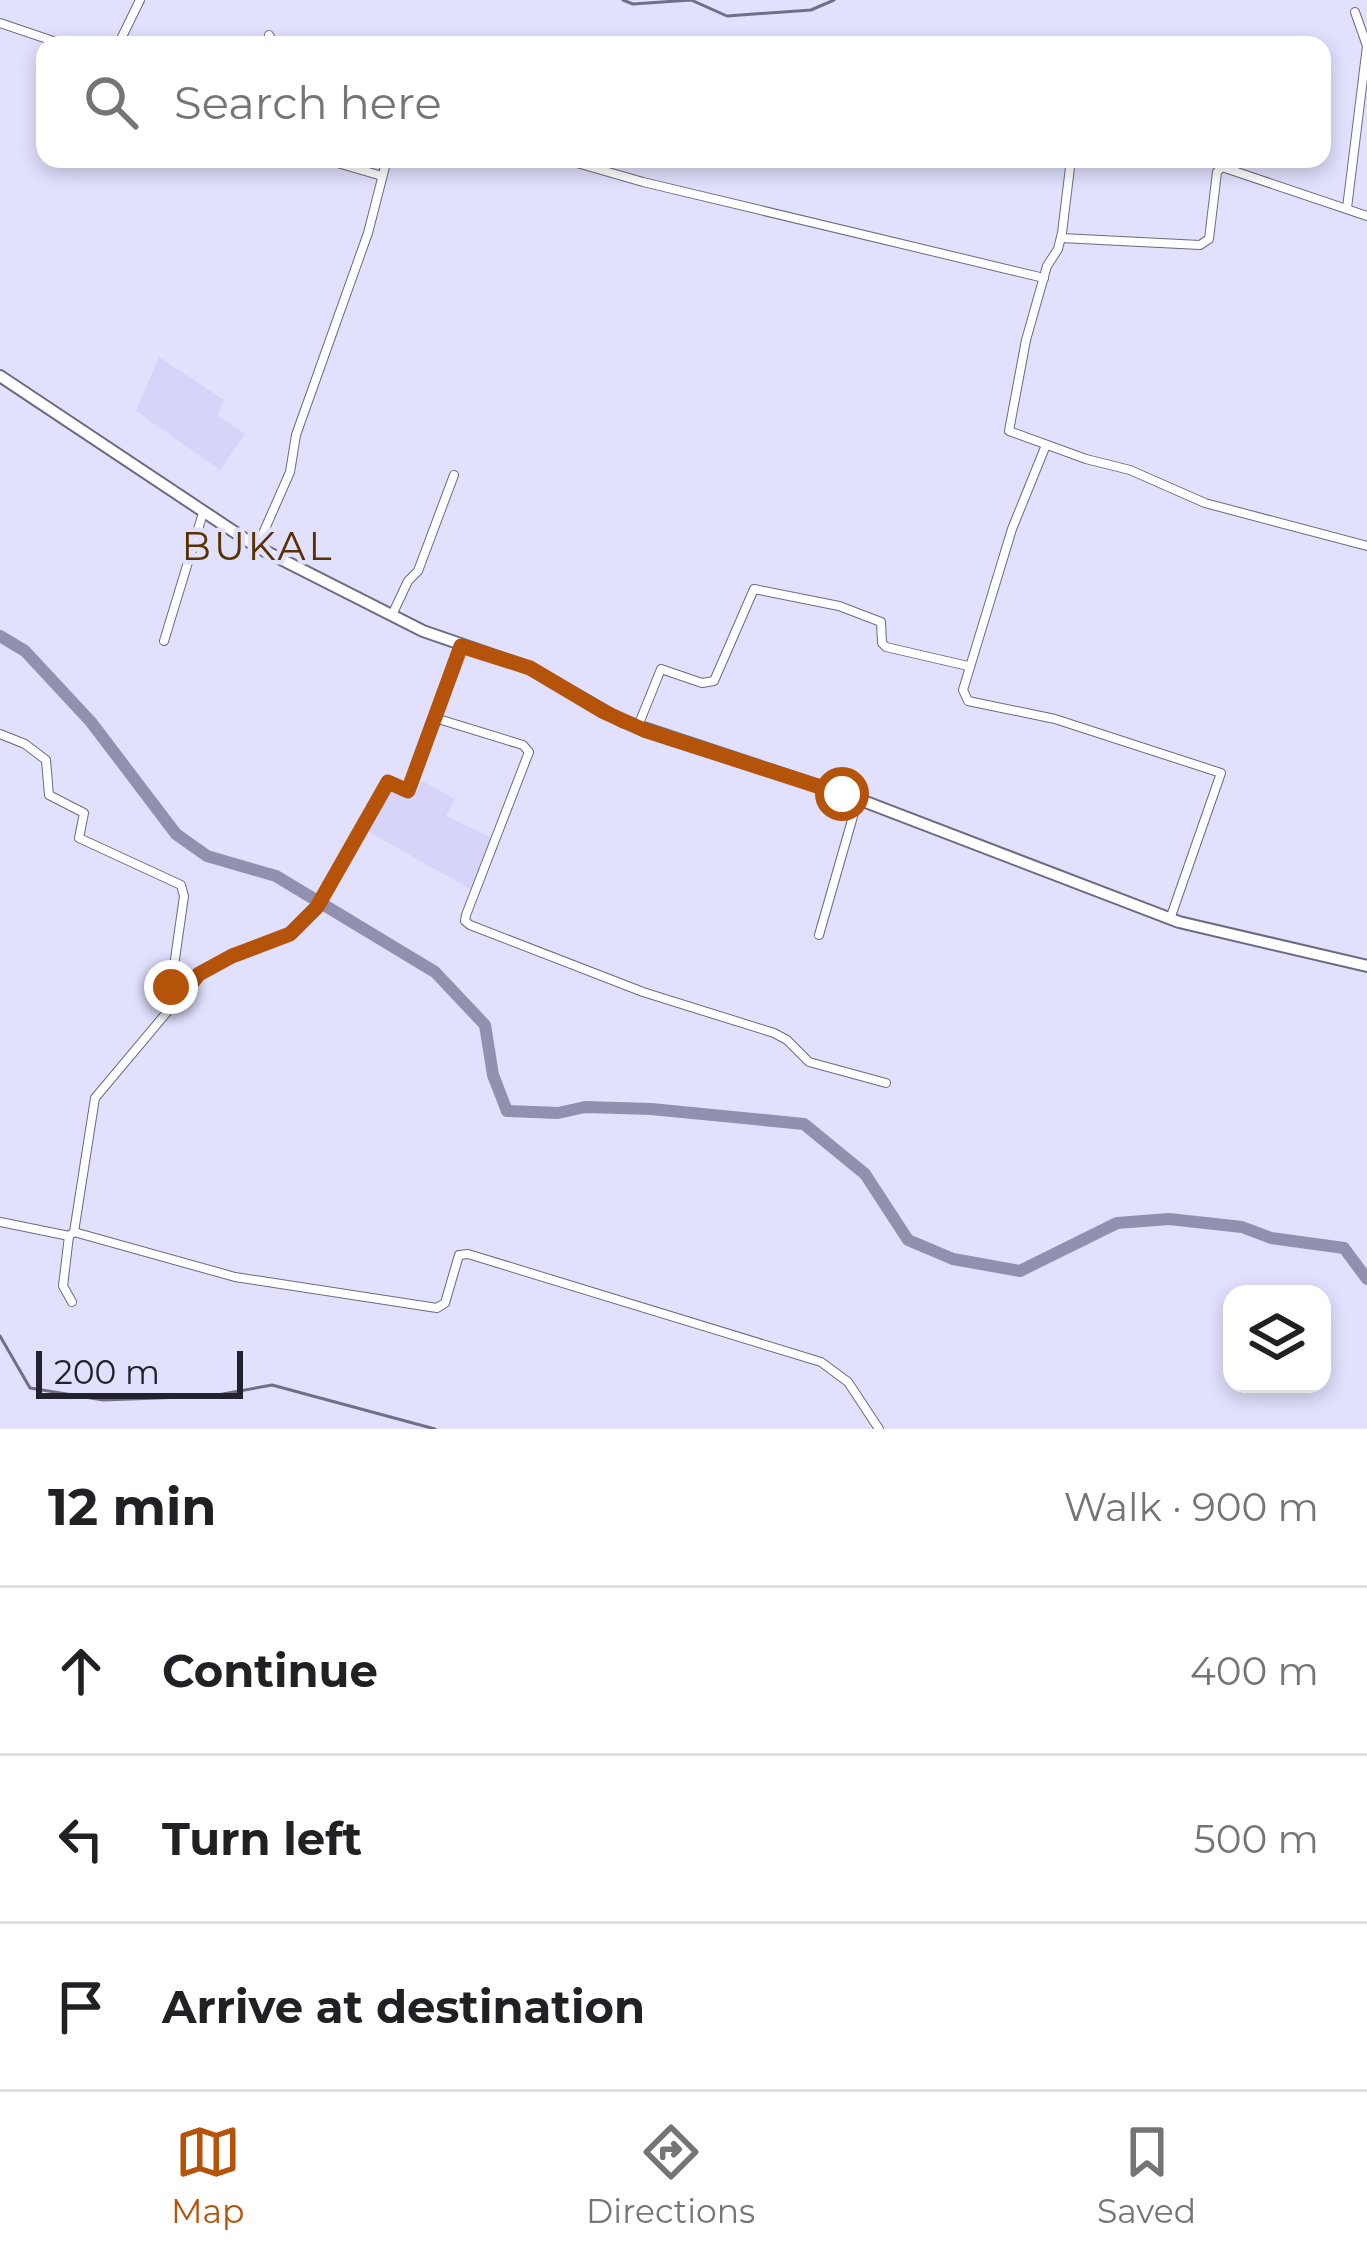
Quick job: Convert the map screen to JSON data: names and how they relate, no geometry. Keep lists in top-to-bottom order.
{
  "districts": ["BUKAL"],
  "scale_bar": "200 m",
  "page": {
    "search": "Search here",
    "scale": "200 m",
    "heading": ["12 min", "Walk · 900 m"],
    "list": [
      ["Continue", "400 m"],
      ["Turn left", "500 m"],
      "Arrive at destination"
    ],
    "nav": ["Map", "Directions", "Saved"]
  }
}
